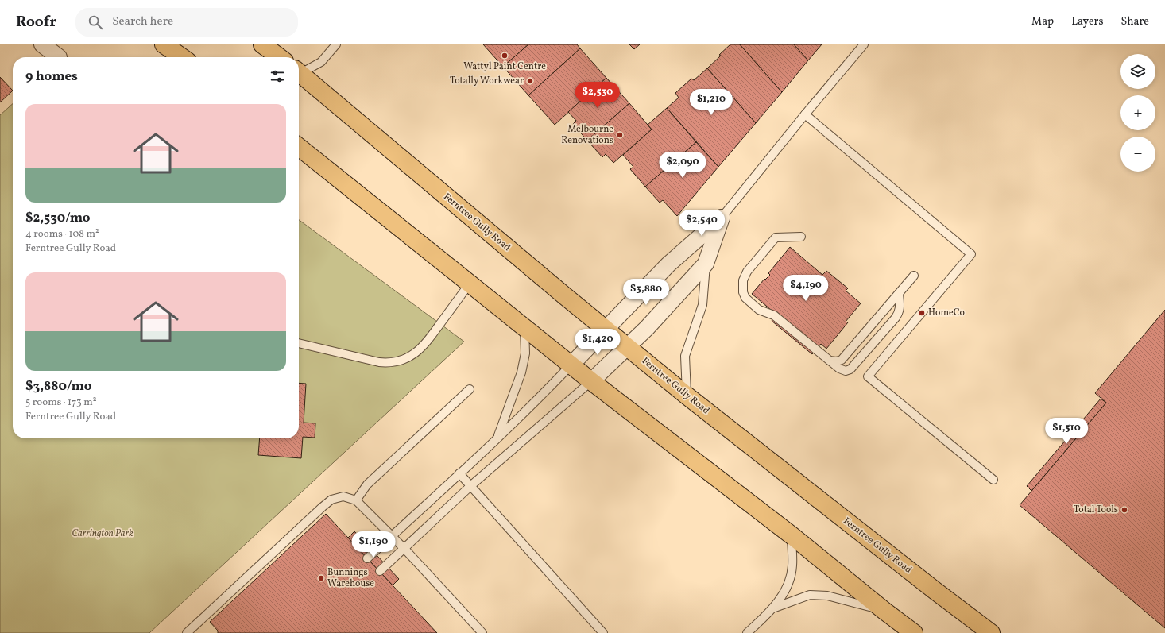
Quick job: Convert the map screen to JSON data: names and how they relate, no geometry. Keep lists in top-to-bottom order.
{
  "streets": {
    "main road": ["Ferntree Gully Road"]
  },
  "parks": ["Carrington Park"],
  "places": [
    "Wattyl Paint Centre",
    "Totally Workwear",
    "Melbourne Renovations",
    "HomeCo",
    "Total Tools",
    "Bunnings Warehouse"
  ],
  "page": {
    "header": "Roofr",
    "search": "Search here",
    "nav": ["Map", "Layers", "Share"],
    "map_buttons": ["+", "−"],
    "heading": "9 homes",
    "price": [
      "$2,530",
      "$1,210",
      "$2,090",
      "$2,540",
      "$4,190",
      "$3,880",
      "$1,420",
      "$1,510",
      "$1,190"
    ],
    "list": [
      {
        "name": "$2,530/mo",
        "note": "4 rooms · 108 m² · Ferntree Gully Road"
      },
      {
        "name": "$3,880/mo",
        "note": "5 rooms · 173 m² · Ferntree Gully Road"
      }
    ]
  }
}
